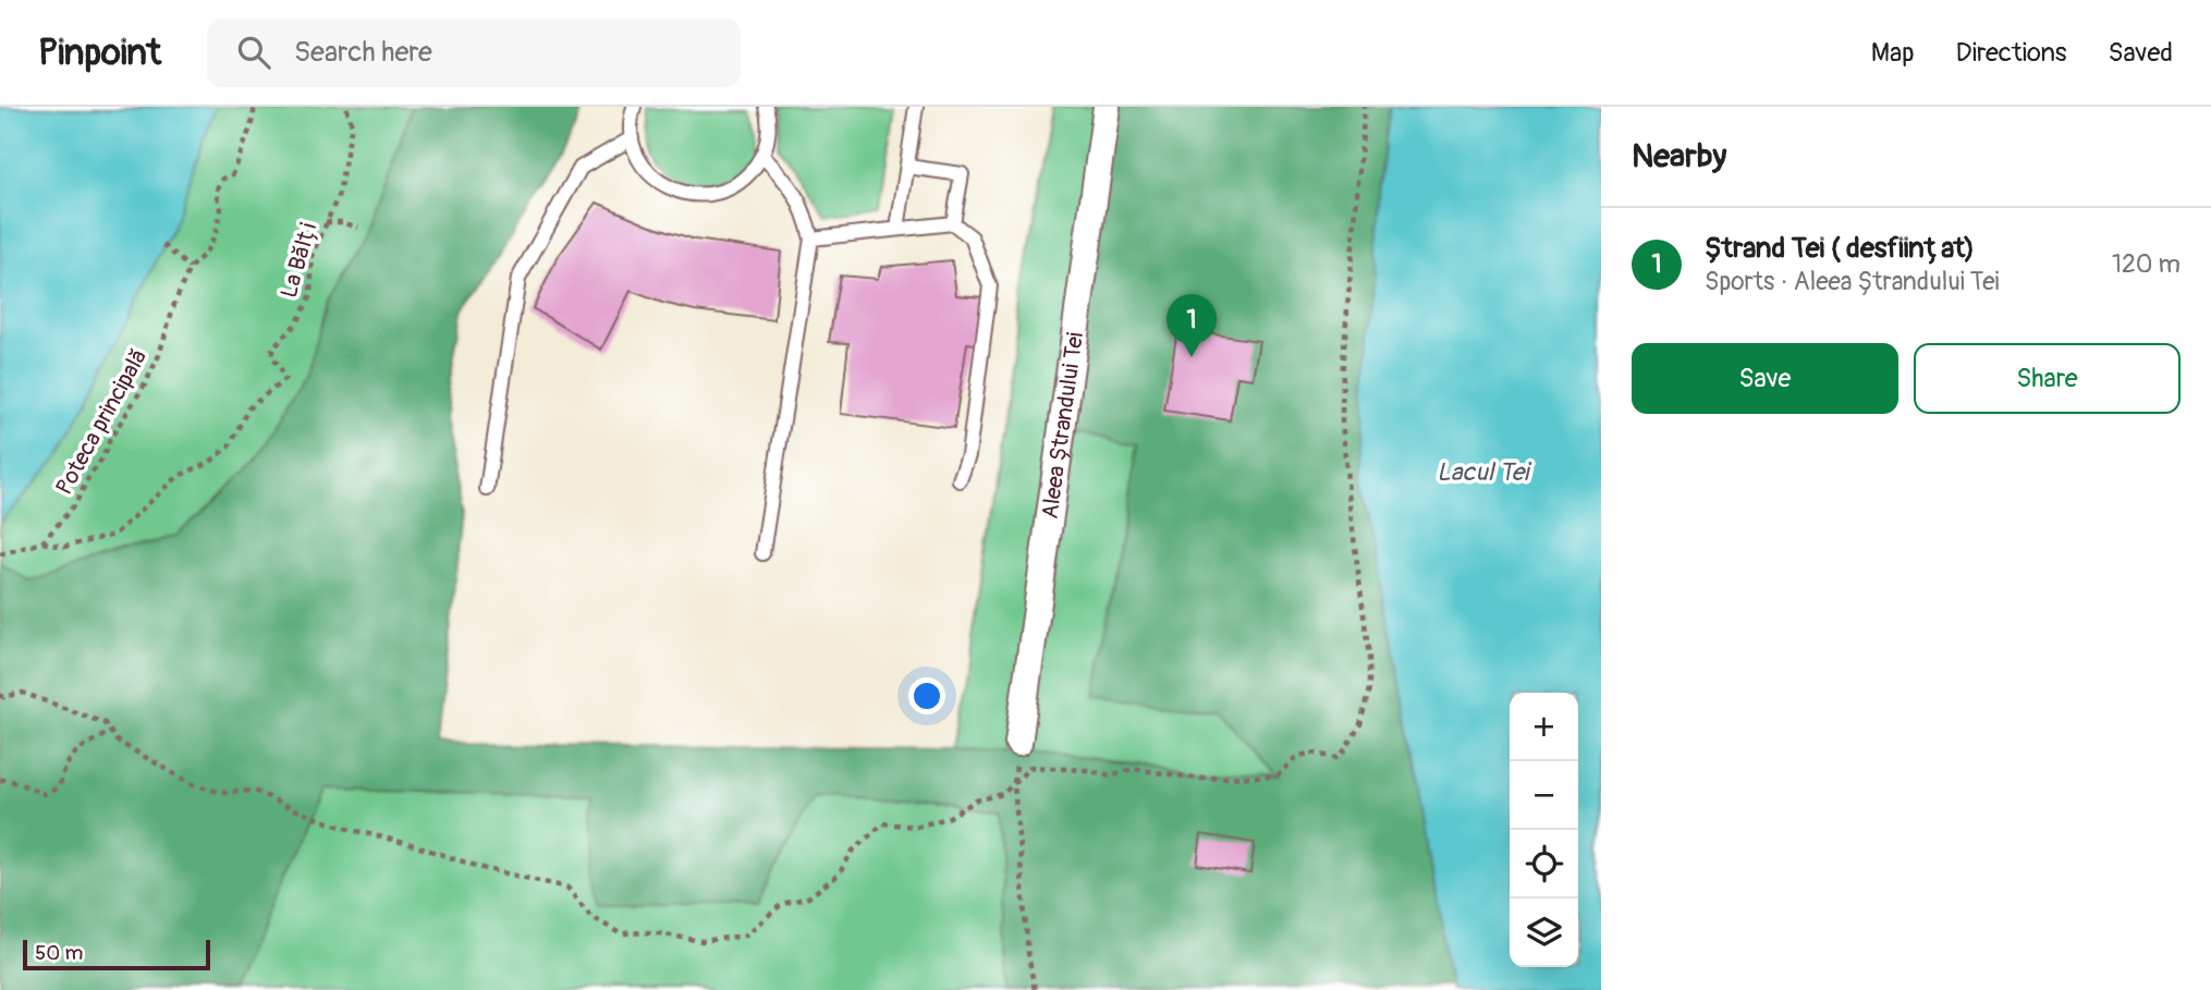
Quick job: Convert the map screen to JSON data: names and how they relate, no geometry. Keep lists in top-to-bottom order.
{
  "streets": {
    "street": ["Aleea Ștrandului Tei"],
    "path": ["La Bălți", "Poteca principală"]
  },
  "crossings": [
    ["La Bălți", "Poteca principală"]
  ],
  "water": ["Lacul Tei"],
  "scale_bar": "50 m",
  "page": {
    "header": "Pinpoint",
    "search": "Search here",
    "nav": ["Map", "Directions", "Saved"],
    "heading": "Nearby",
    "list": [
      {
        "mark": "1",
        "name": "Ștrand Tei ( desființat)",
        "note": "Sports · Aleea Ștrandului Tei",
        "value": "120 m"
      }
    ],
    "pins": "1",
    "buttons": ["Save", "Share"],
    "map_buttons": ["+", "−"],
    "scale": "50 m"
  }
}
